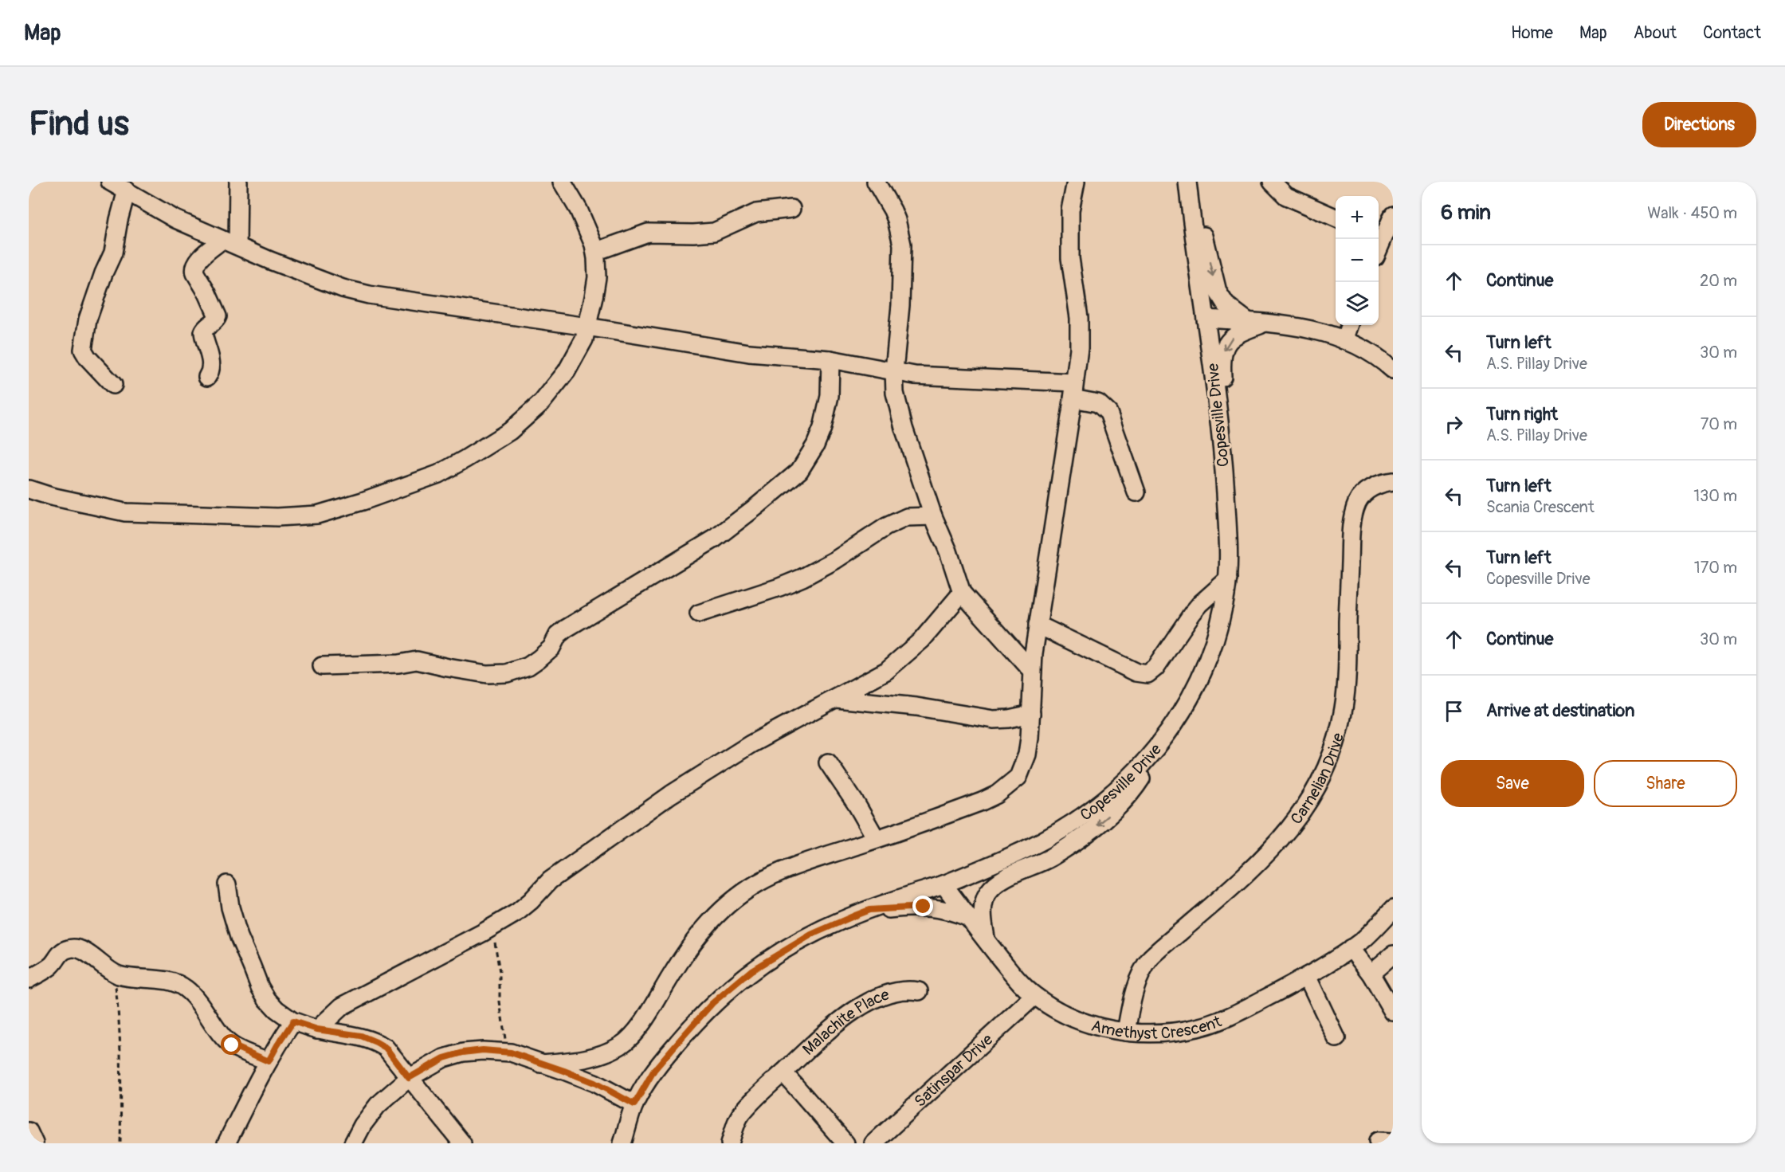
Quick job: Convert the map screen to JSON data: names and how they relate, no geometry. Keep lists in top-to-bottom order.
{
  "streets": {
    "street": [
      "Copesville Drive",
      "Carnelian Drive",
      "Amethyst Crescent",
      "Malachite Place",
      "Satinspar Drive"
    ]
  },
  "crossings": [
    ["Copesville Drive", "Amethyst Crescent"],
    ["Carnelian Drive", "Amethyst Crescent"],
    ["Amethyst Crescent", "Satinspar Drive"]
  ],
  "page": {
    "header": "Map",
    "nav": [
      "Home",
      "Map",
      "About",
      "Contact"
    ],
    "buttons": [
      "Directions",
      ["Save", "Share"]
    ],
    "title": "Find us",
    "heading": ["6 min", "Walk · 450 m"],
    "map_buttons": ["+", "−"],
    "list": [
      ["Continue", "20 m"],
      ["Turn left", "A.S. Pillay Drive", "30 m"],
      ["Turn right", "A.S. Pillay Drive", "70 m"],
      ["Turn left", "Scania Crescent", "130 m"],
      ["Turn left", "Copesville Drive", "170 m"],
      ["Continue", "30 m"],
      "Arrive at destination"
    ]
  }
}
